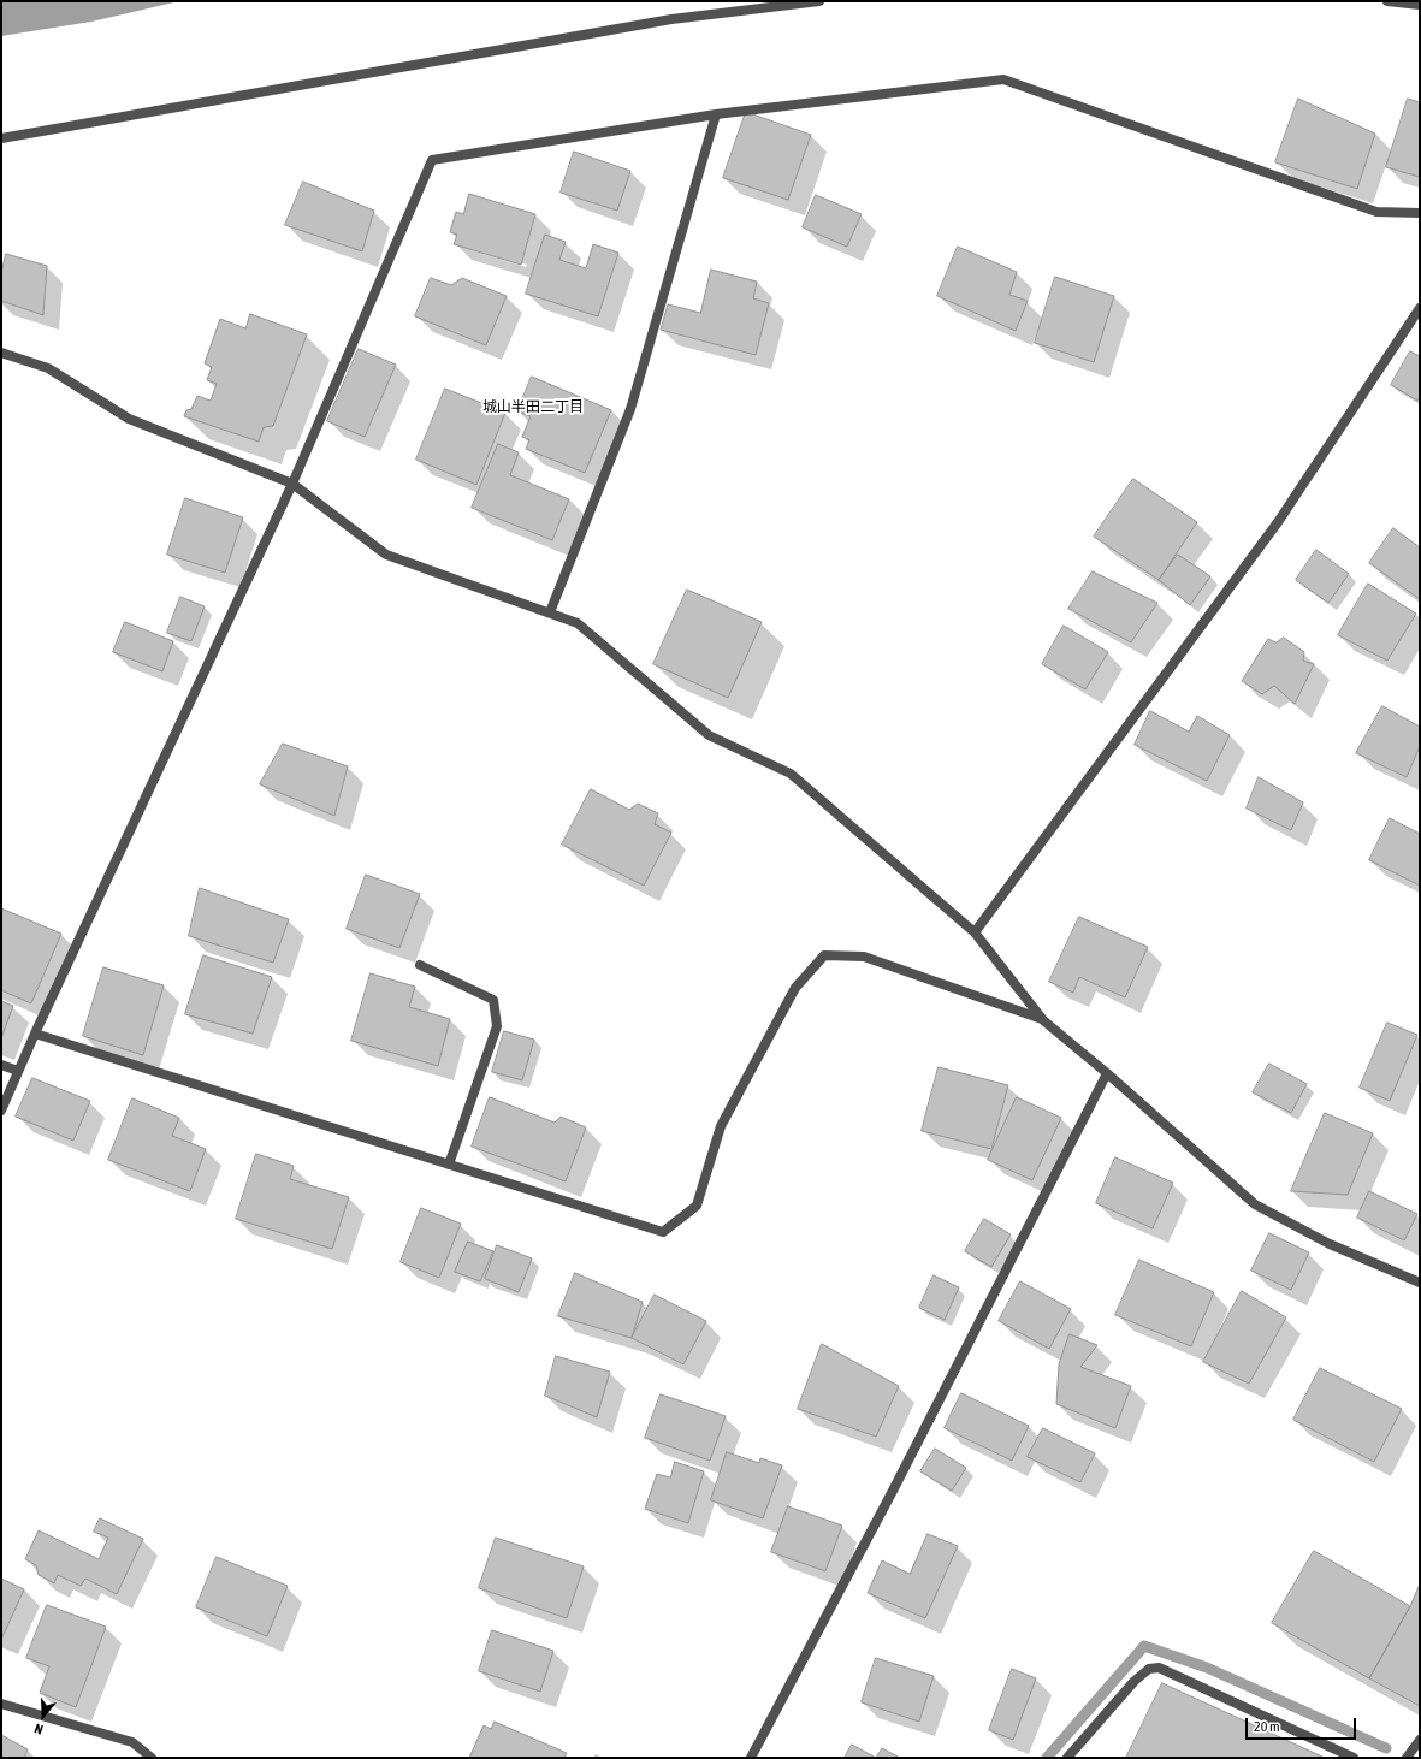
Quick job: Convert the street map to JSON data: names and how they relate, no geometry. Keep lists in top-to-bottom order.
{
  "districts": ["城山半田二丁目"],
  "scale_bar": "20 m",
  "north": "bottom"
}
